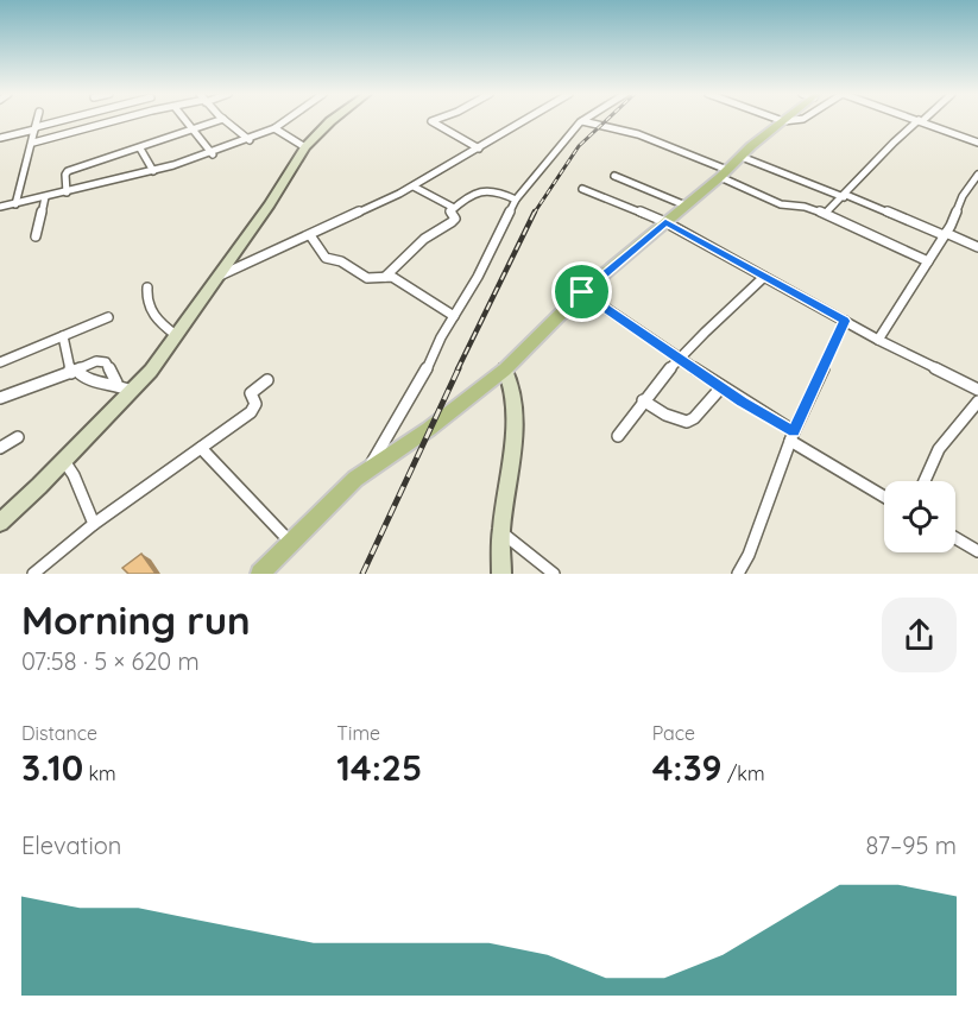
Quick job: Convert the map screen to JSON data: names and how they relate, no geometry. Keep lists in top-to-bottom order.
{
  "page": {
    "heading": ["Morning run", "07:58 · 5 × 620 m"],
    "stats": [
      ["Distance", "3.10 km"],
      ["Time", "14:25"],
      ["Pace", "4:39 /km"]
    ],
    "chart": ["Elevation", "87–95 m"]
  }
}
